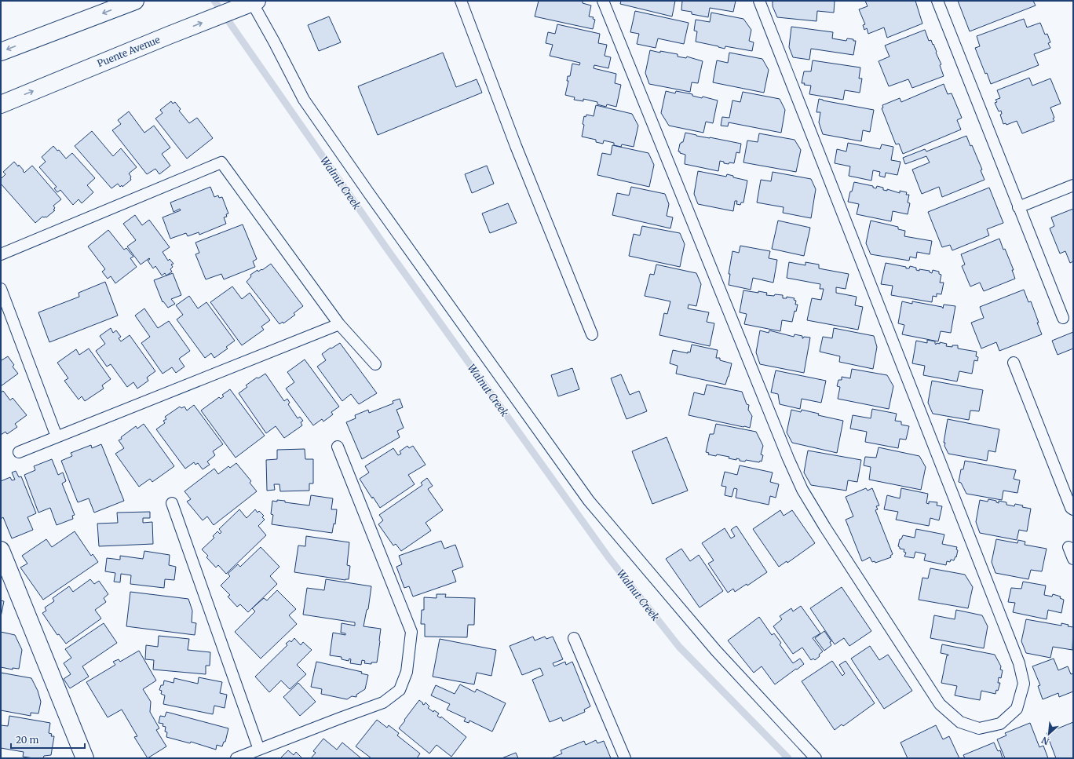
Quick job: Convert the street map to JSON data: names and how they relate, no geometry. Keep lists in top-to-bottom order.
{
  "streets": {
    "main road": ["Puente Avenue"]
  },
  "water": ["Walnut Creek"],
  "scale_bar": "20 m",
  "north": "bottom left"
}
